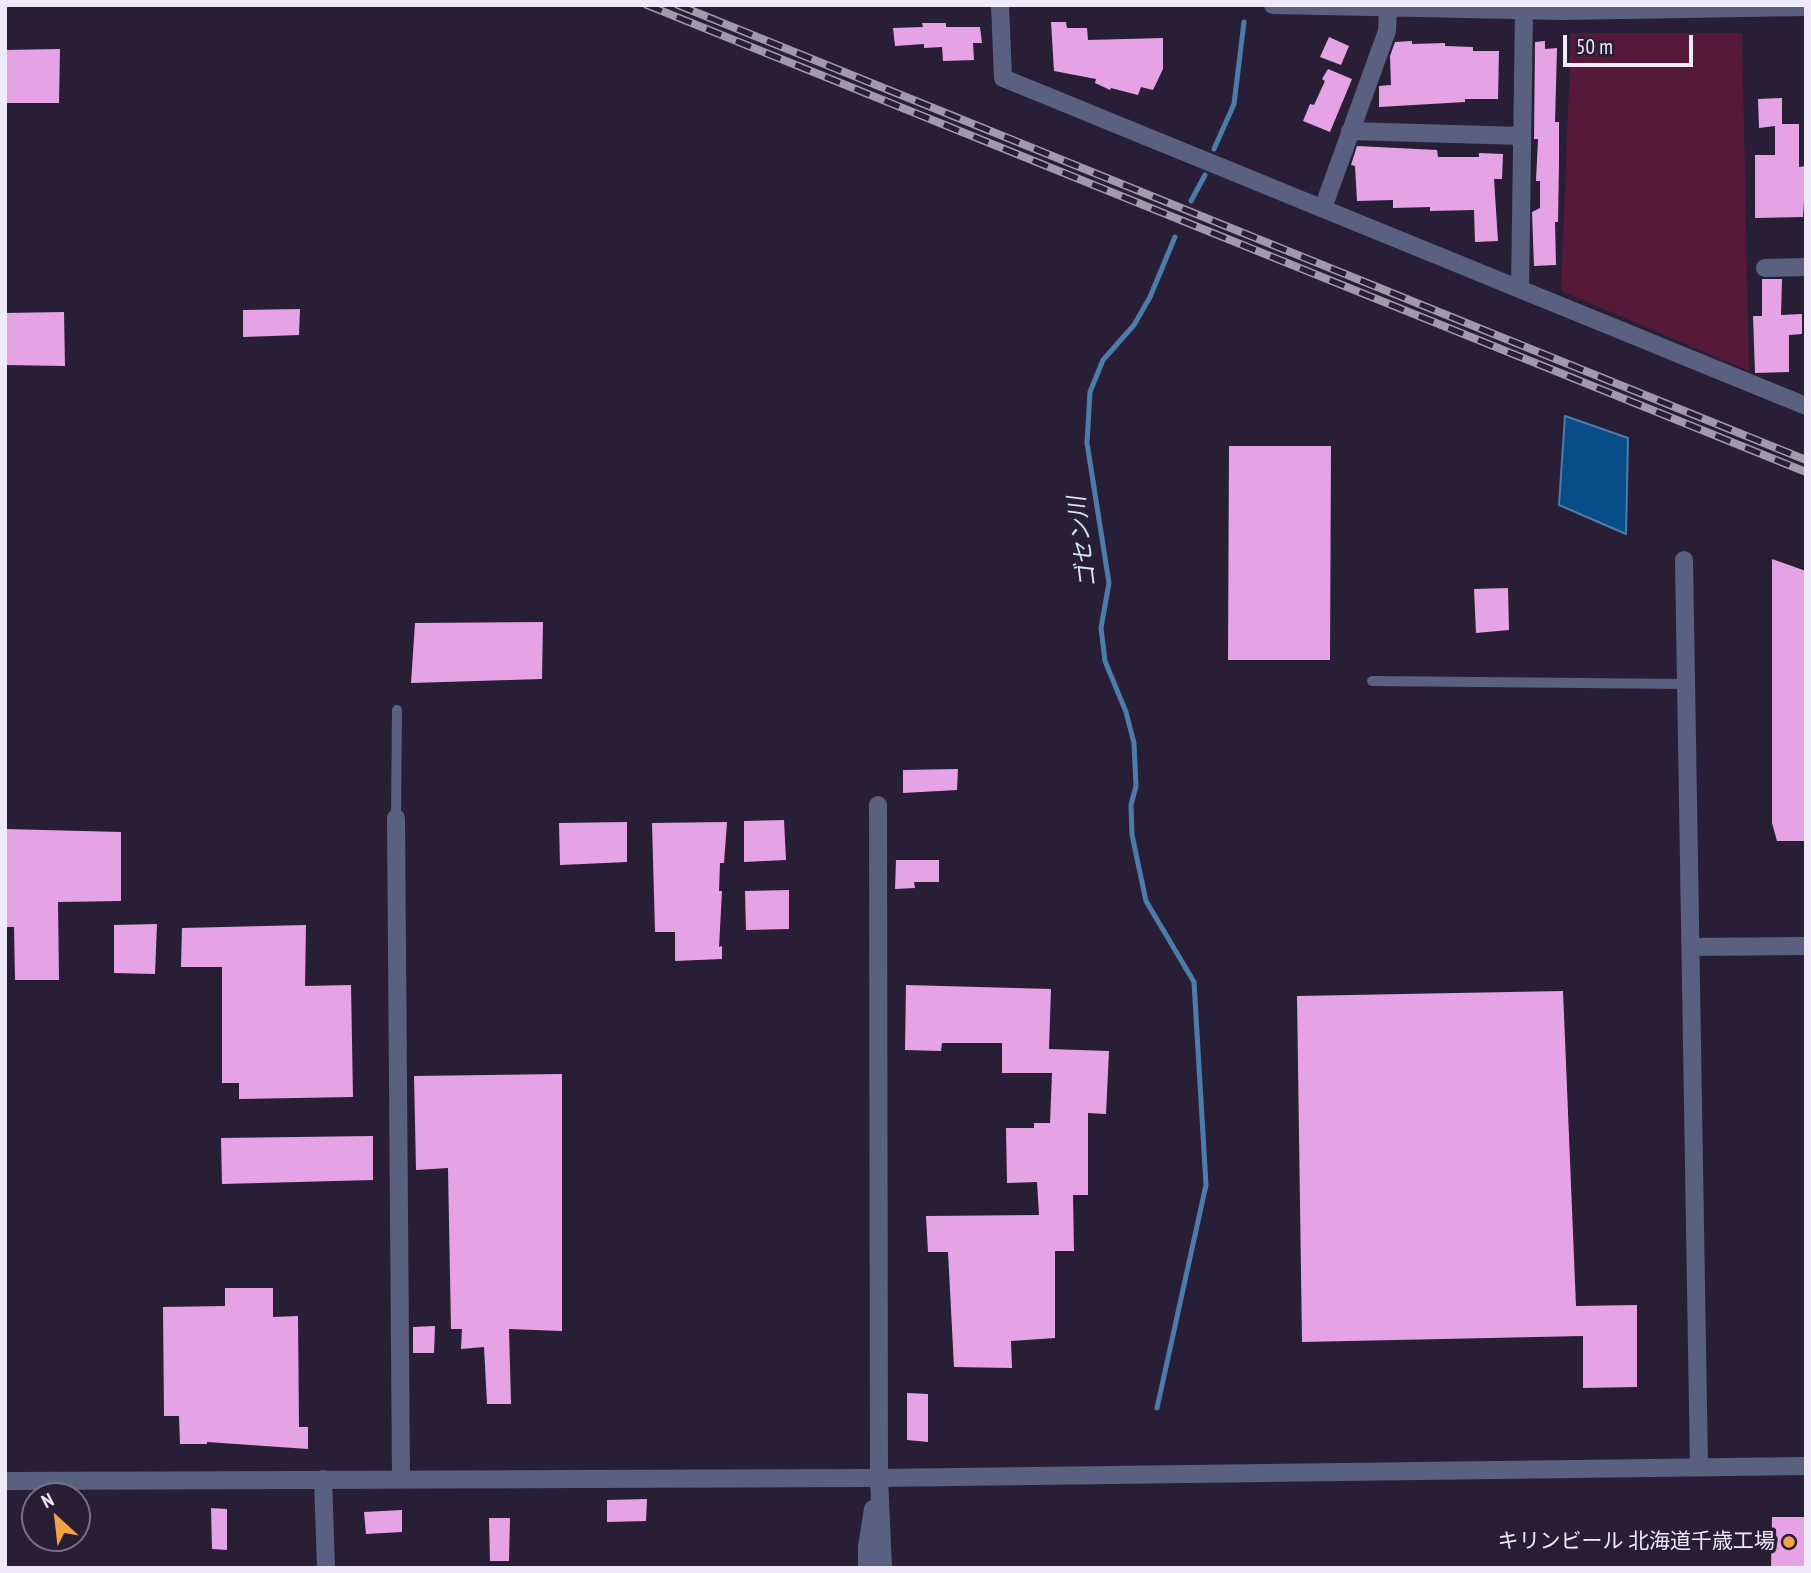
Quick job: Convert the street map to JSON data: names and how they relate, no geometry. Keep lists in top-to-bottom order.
{
  "water": ["ゴセン川"],
  "places": ["キリンビール 北海道千歳工場"],
  "scale_bar": "50 m",
  "north": "top left"
}
